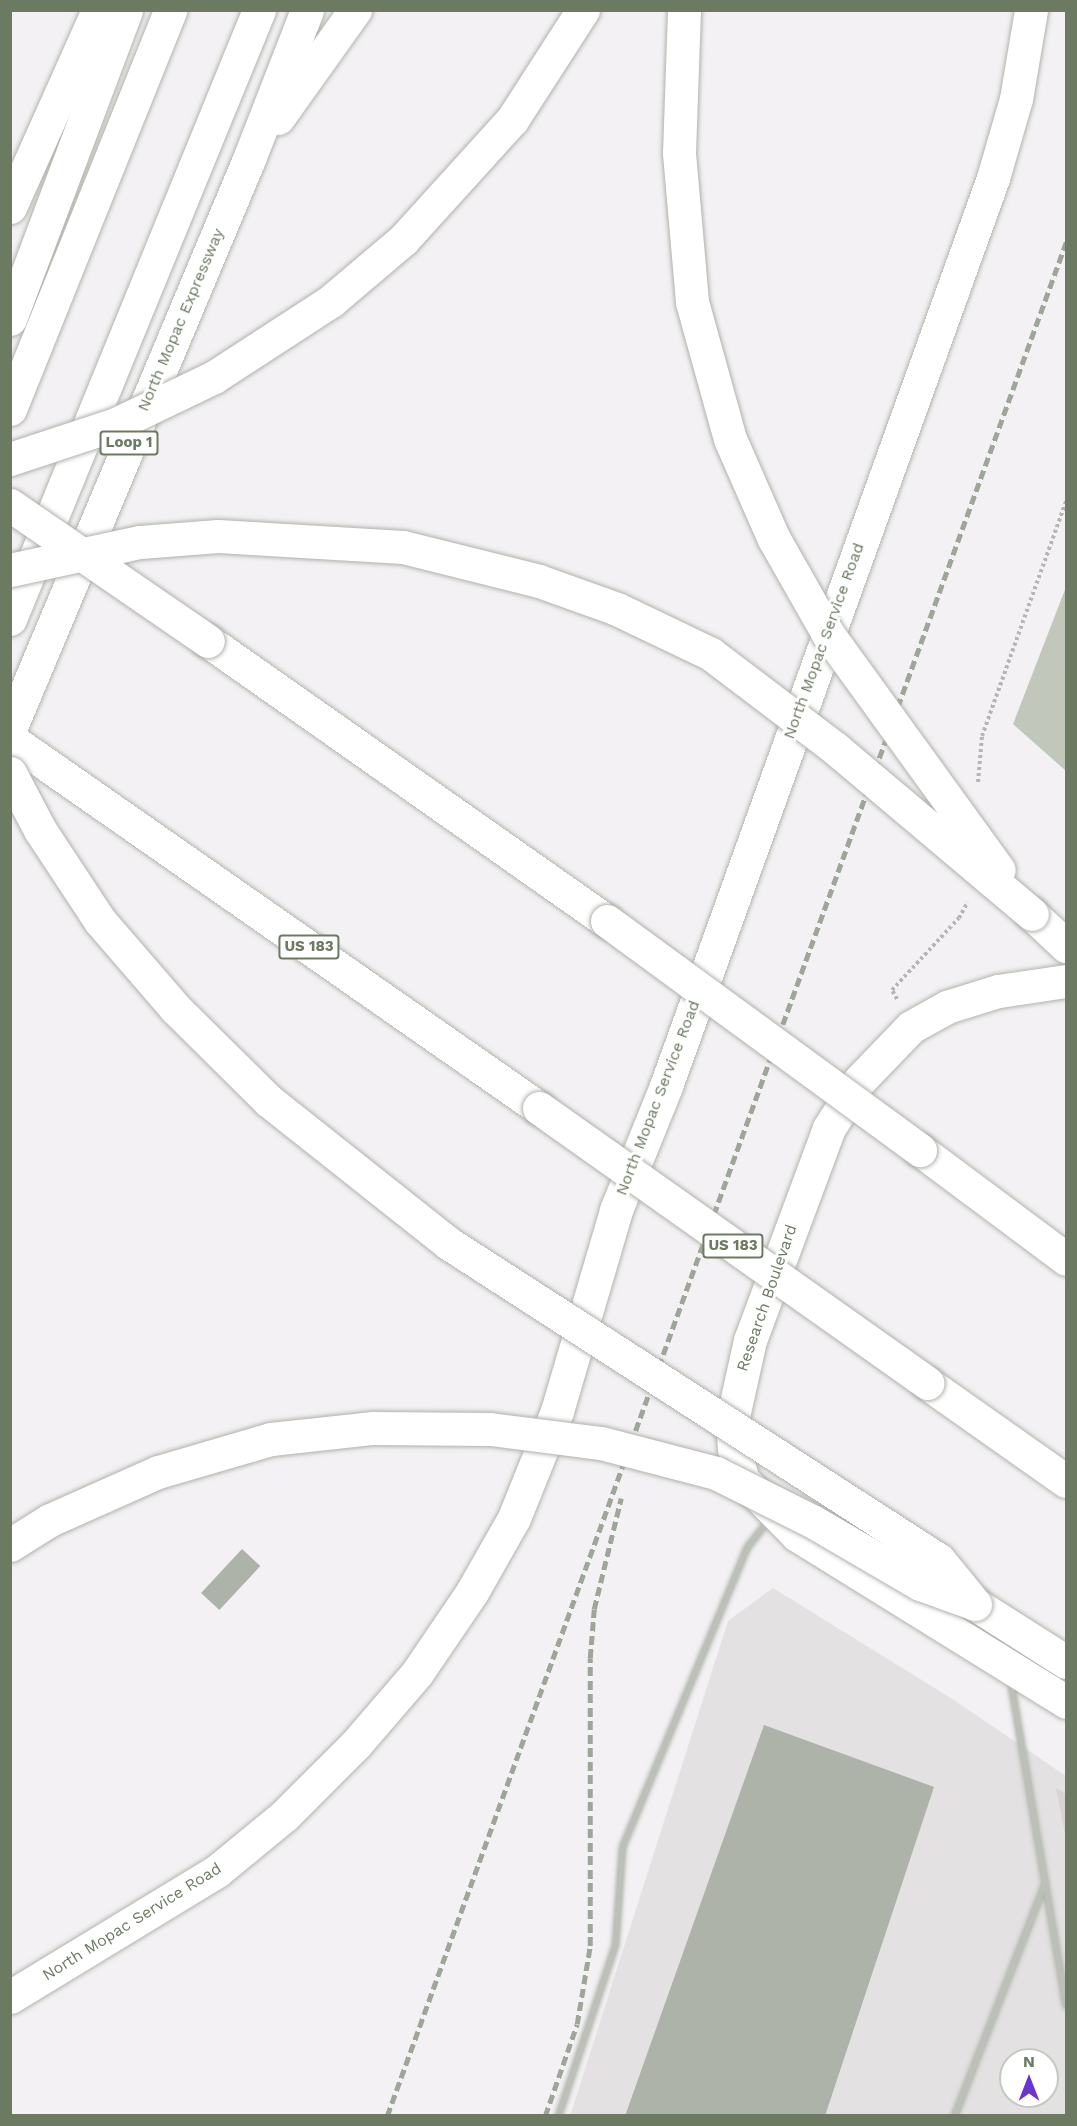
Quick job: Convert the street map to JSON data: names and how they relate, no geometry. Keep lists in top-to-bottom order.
{
  "streets": {
    "main road": [
      "North Mopac Expressway",
      "Loop 1",
      "North Mopac Service Road",
      "US 183",
      "Research Boulevard"
    ]
  },
  "north": "top"
}
